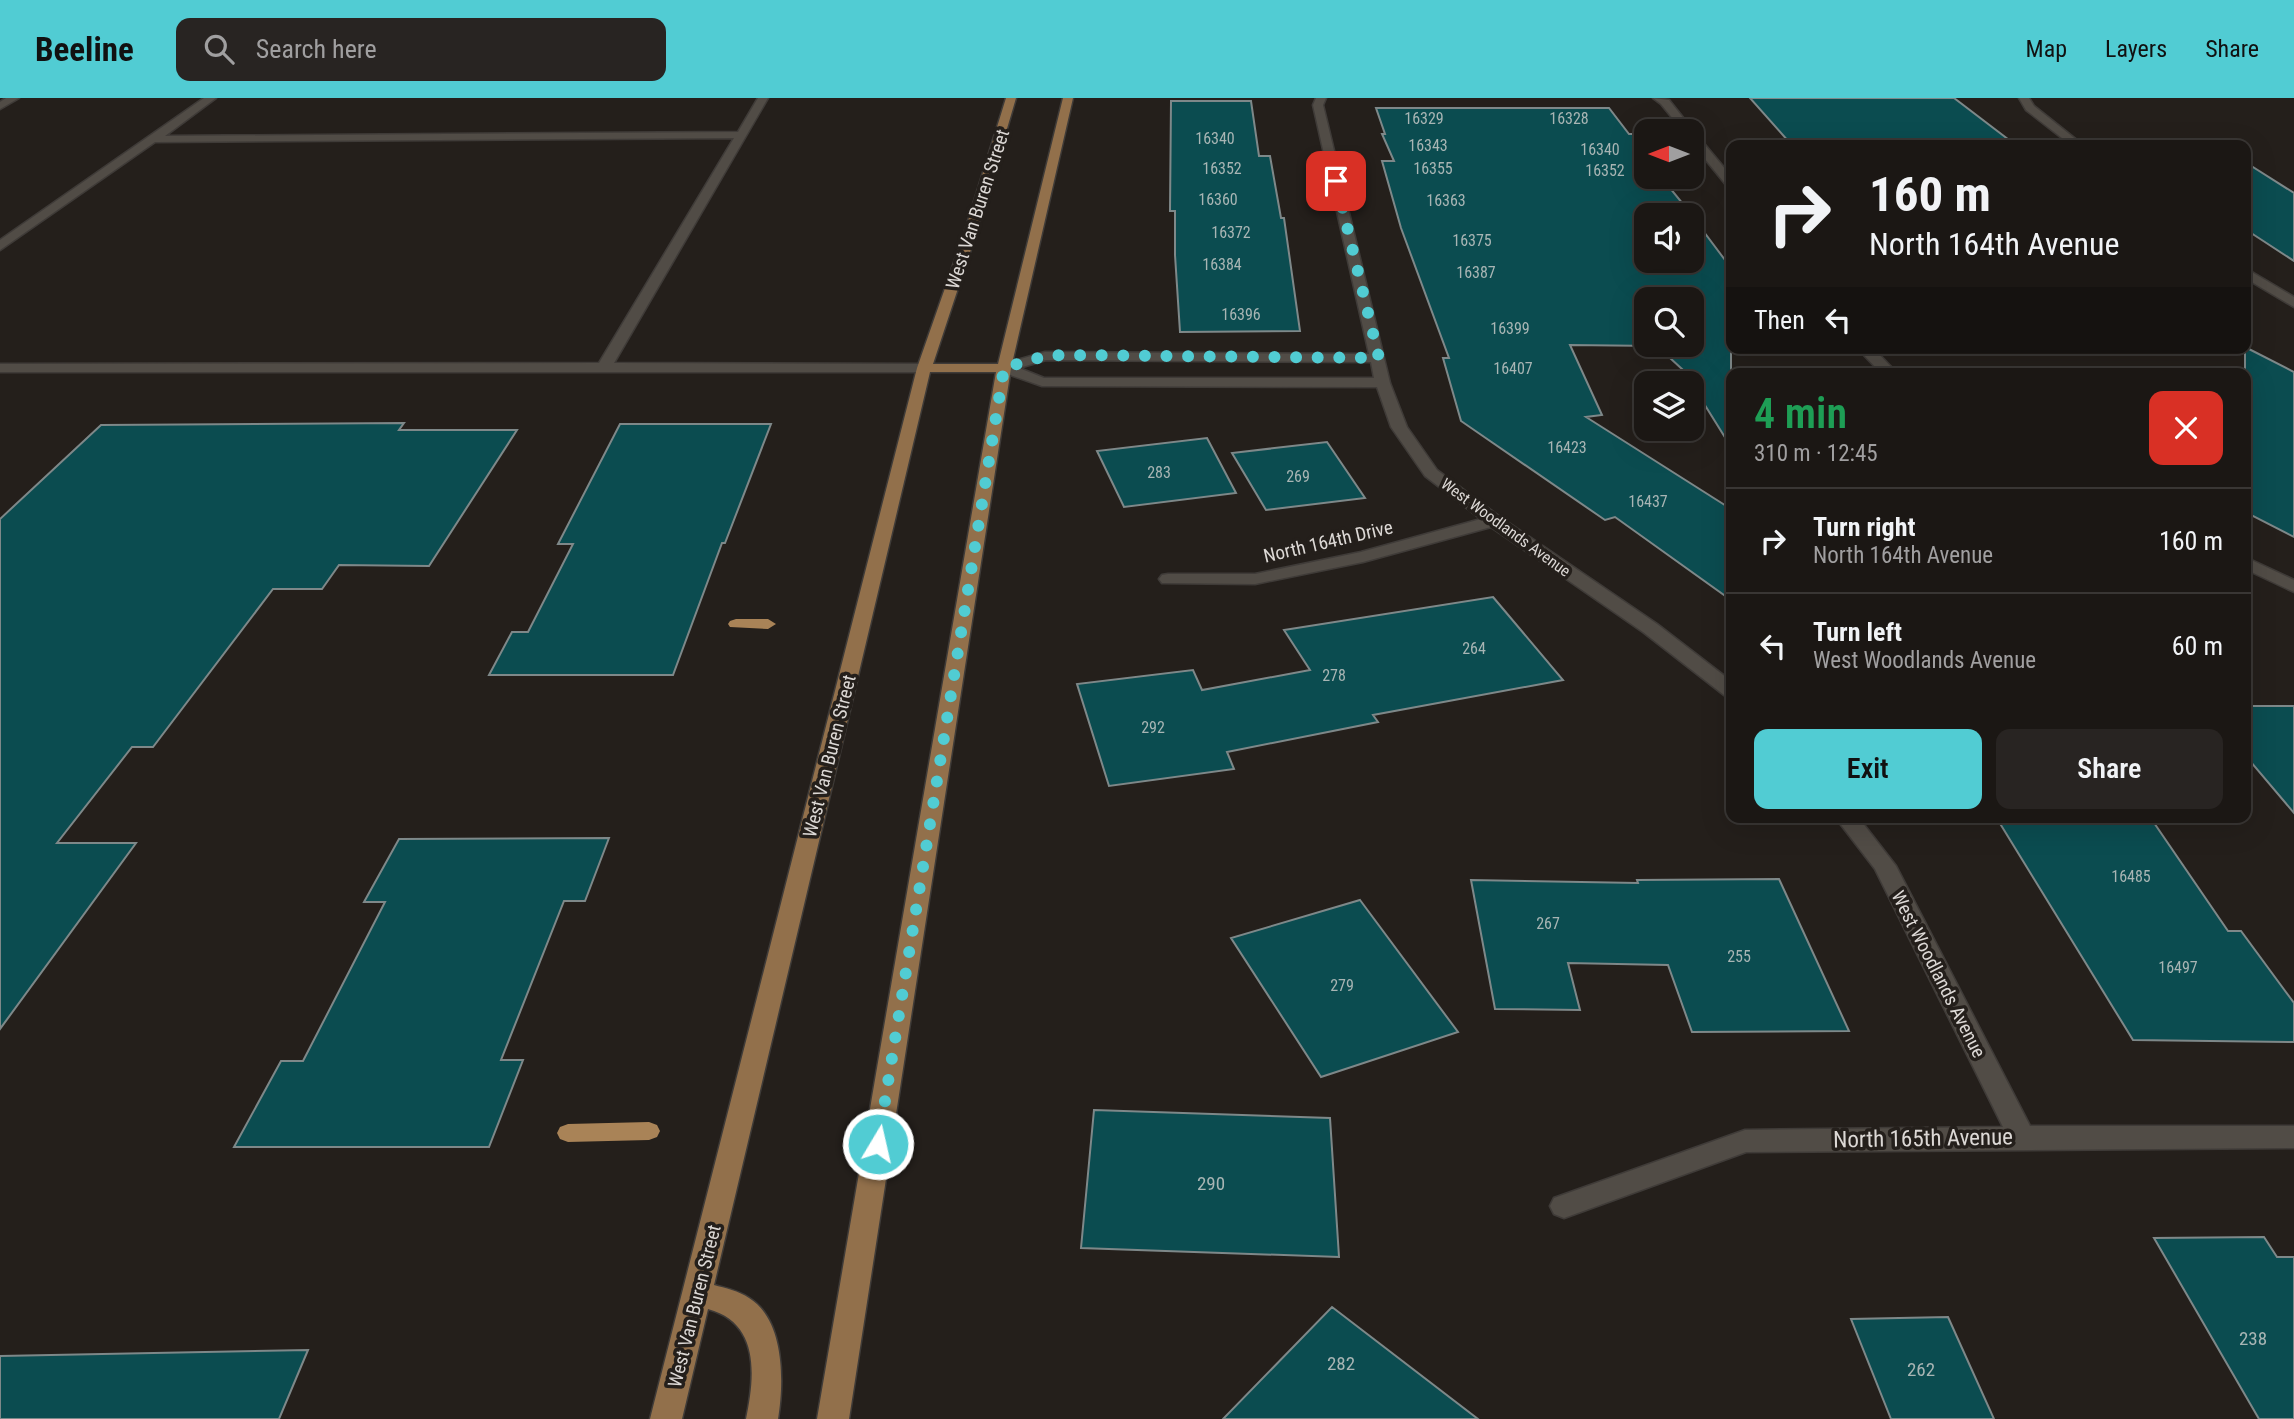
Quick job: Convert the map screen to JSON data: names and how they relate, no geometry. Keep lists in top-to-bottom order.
{
  "streets": {
    "main road": ["West Van Buren Street"],
    "street": ["West Woodlands Avenue", "North 164th Drive", "North 165th Avenue"]
  },
  "crossings": [
    ["West Woodlands Avenue", "North 164th Drive"],
    ["West Woodlands Avenue", "North 165th Avenue"]
  ],
  "house_numbers": [
    "16329",
    "16328",
    "16340",
    "16343",
    "16340",
    "16352",
    "16355",
    "16352",
    "16360",
    "16363",
    "16372",
    "16375",
    "16384",
    "16387",
    "16396",
    "16399",
    "16407",
    "16423",
    "283",
    "269",
    "16437",
    "264",
    "278",
    "292",
    "16485",
    "267",
    "255",
    "16497",
    "279",
    "290",
    "238",
    "282",
    "262"
  ],
  "north": "left",
  "page": {
    "header": "Beeline",
    "search": "Search here",
    "nav": ["Map", "Layers", "Share"],
    "turn": ["160 m", "North 164th Avenue"],
    "then": "Then",
    "heading": ["4 min", "310 m · 12:45"],
    "list": [
      {
        "name": "Turn right",
        "note": "North 164th Avenue",
        "value": "160 m"
      },
      {
        "name": "Turn left",
        "note": "West Woodlands Avenue",
        "value": "60 m"
      }
    ],
    "buttons": ["Exit", "Share"]
  }
}
